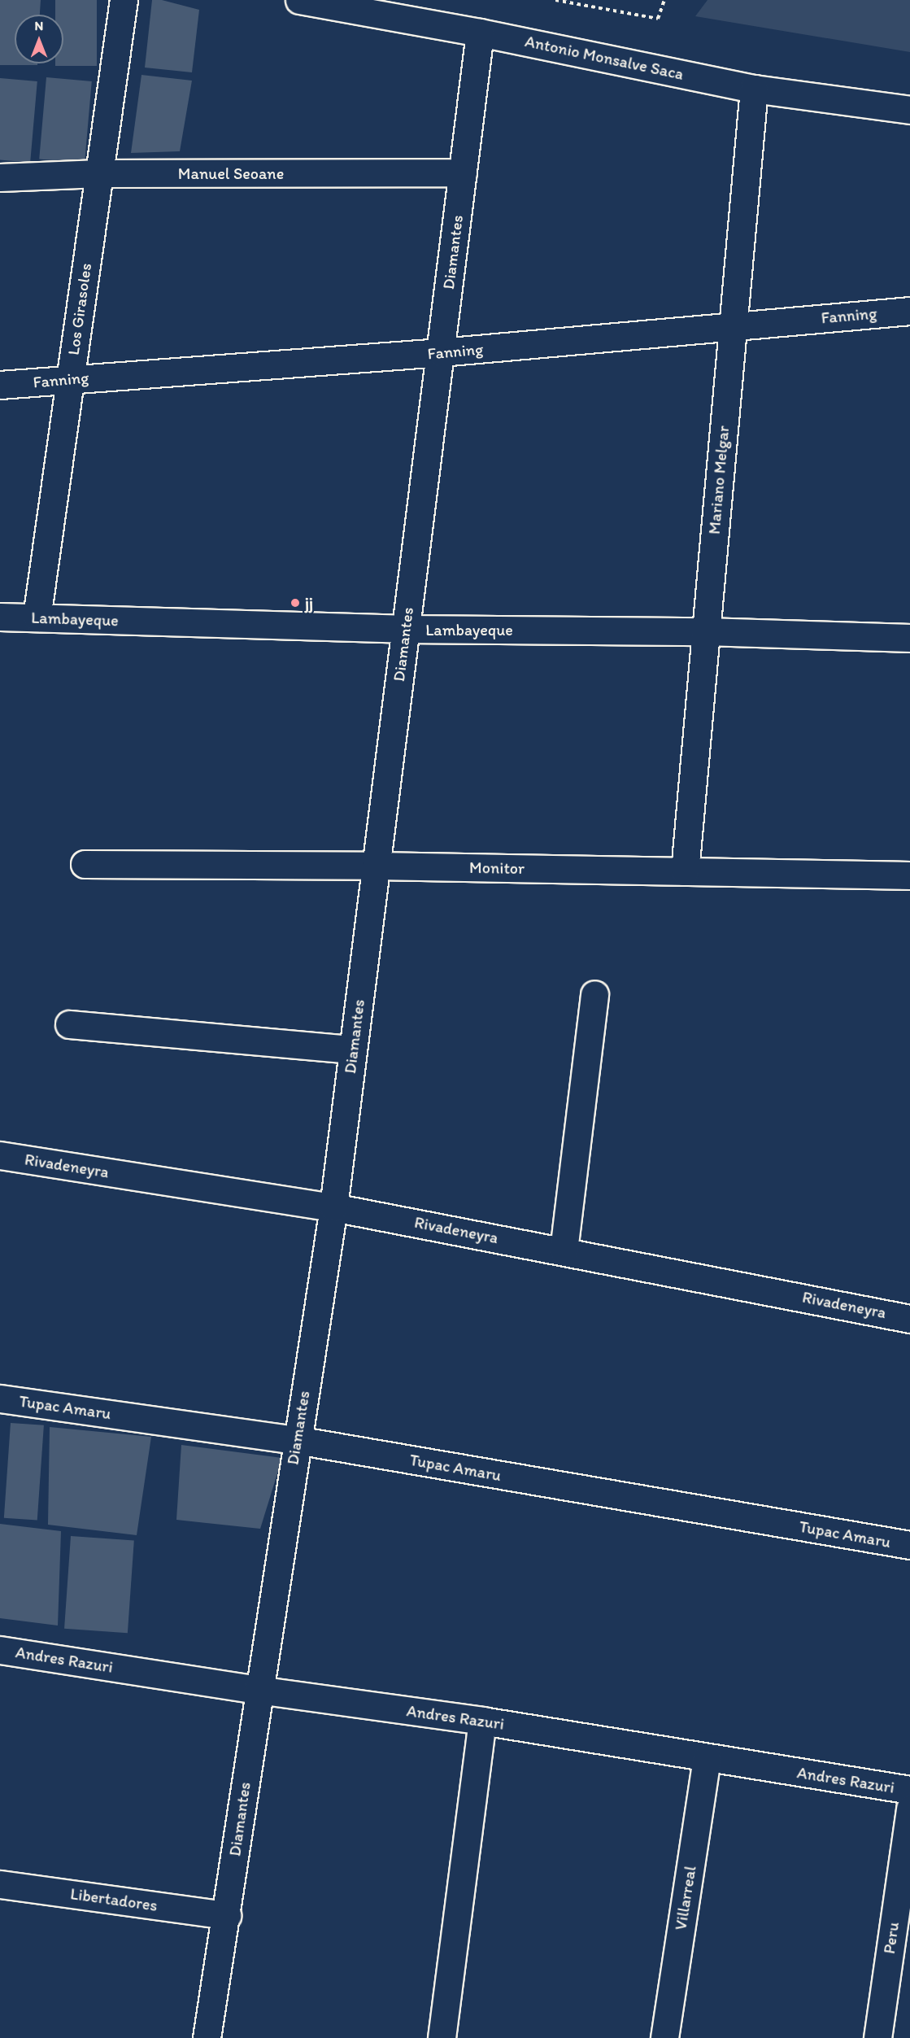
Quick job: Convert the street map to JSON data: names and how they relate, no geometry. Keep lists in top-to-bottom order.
{
  "streets": {
    "street": [
      "Antonio Monsalve Saca",
      "Manuel Seoane",
      "Diamantes",
      "Los Girasoles",
      "Fanning",
      "Mariano Melgar",
      "Lambayeque",
      "Monitor",
      "Rivadeneyra",
      "Tupac Amaru",
      "Andres Razuri",
      "Villarreal",
      "Libertadores",
      "Peru"
    ]
  },
  "crossings": [
    ["Antonio Monsalve Saca", "Diamantes"],
    ["Antonio Monsalve Saca", "Mariano Melgar"],
    ["Manuel Seoane", "Diamantes"],
    ["Manuel Seoane", "Los Girasoles"],
    ["Diamantes", "Fanning"],
    ["Diamantes", "Lambayeque"],
    ["Diamantes", "Monitor"],
    ["Diamantes", "Rivadeneyra"],
    ["Diamantes", "Tupac Amaru"],
    ["Diamantes", "Andres Razuri"],
    ["Diamantes", "Libertadores"],
    ["Los Girasoles", "Fanning"],
    ["Los Girasoles", "Lambayeque"],
    ["Fanning", "Mariano Melgar"],
    ["Mariano Melgar", "Lambayeque"],
    ["Mariano Melgar", "Monitor"],
    ["Andres Razuri", "Villarreal"]
  ],
  "places": ["jj"],
  "north": "top"
}
